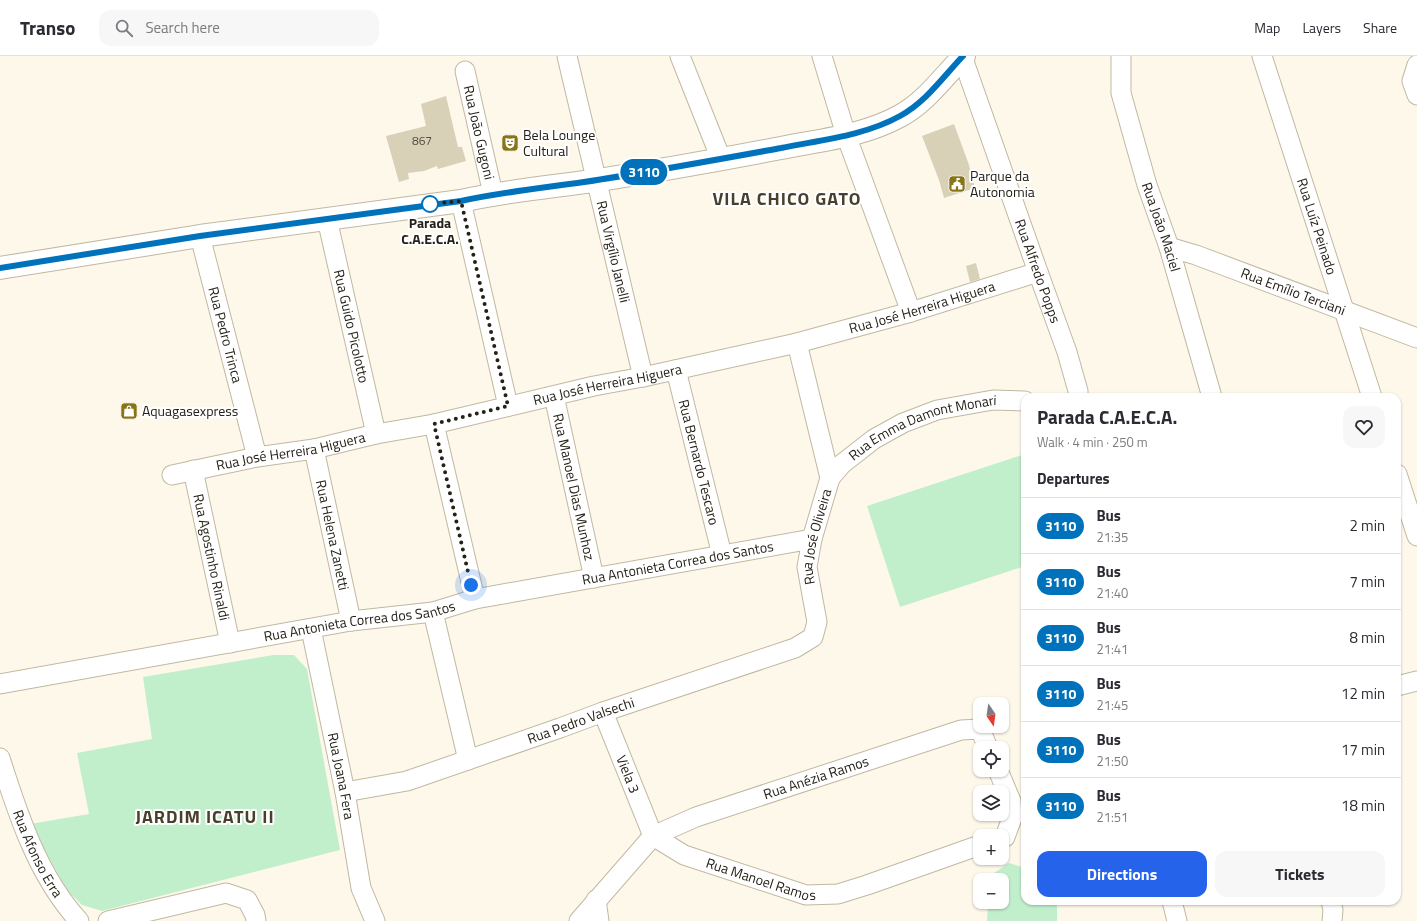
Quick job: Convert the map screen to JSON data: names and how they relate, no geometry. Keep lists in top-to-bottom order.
{
  "streets": {
    "street": [
      "Rua João Gugoni",
      "Rua João Maciel",
      "Rua Luíz Peinado",
      "Rua Virgílio Janelli",
      "Rua Alfredo Popps",
      "Rua Emílio Terciani",
      "Rua José Herreira Higuera",
      "Rua Guido Picolotto",
      "Rua Pedro Trinca",
      "Rua Emma Damont Monari",
      "Rua Bernardo Tescaro",
      "Rua Manoel Dias Munhoz",
      "Rua Helena Zanetti",
      "Rua José Oliveira",
      "Rua Agostinho Rinaldi",
      "Rua Antonieta Correa dos Santos",
      "Rua Pedro Valsechi",
      "Viela 3",
      "Rua Joana Fera",
      "Rua Anézia Ramos",
      "Rua Afonso Erra",
      "Rua Manoel Ramos"
    ]
  },
  "crossings": [
    ["Rua João Maciel", "Rua Emílio Terciani"],
    ["Rua Luíz Peinado", "Rua Emílio Terciani"],
    ["Rua Virgílio Janelli", "Rua José Herreira Higuera"],
    ["Rua Alfredo Popps", "Rua José Herreira Higuera"],
    ["Rua José Herreira Higuera", "Rua Guido Picolotto"],
    ["Rua José Herreira Higuera", "Rua Pedro Trinca"],
    ["Rua José Herreira Higuera", "Rua Bernardo Tescaro"],
    ["Rua José Herreira Higuera", "Rua Manoel Dias Munhoz"],
    ["Rua José Herreira Higuera", "Rua Helena Zanetti"],
    ["Rua José Herreira Higuera", "Rua José Oliveira"],
    ["Rua José Herreira Higuera", "Rua Agostinho Rinaldi"],
    ["Rua Emma Damont Monari", "Rua José Oliveira"],
    ["Rua Bernardo Tescaro", "Rua Antonieta Correa dos Santos"],
    ["Rua Manoel Dias Munhoz", "Rua Antonieta Correa dos Santos"],
    ["Rua Helena Zanetti", "Rua Antonieta Correa dos Santos"],
    ["Rua José Oliveira", "Rua Antonieta Correa dos Santos"],
    ["Rua José Oliveira", "Rua Pedro Valsechi"],
    ["Rua Agostinho Rinaldi", "Rua Antonieta Correa dos Santos"],
    ["Rua Antonieta Correa dos Santos", "Rua Joana Fera"],
    ["Rua Pedro Valsechi", "Viela 3"],
    ["Rua Pedro Valsechi", "Rua Joana Fera"],
    ["Viela 3", "Rua Anézia Ramos"],
    ["Viela 3", "Rua Manoel Ramos"],
    ["Rua Anézia Ramos", "Rua Manoel Ramos"]
  ],
  "districts": ["VILA CHICO GATO", "JARDIM ICATU II"],
  "places": {
    "theatre": ["Bela Lounge Cultural"],
    "public building": ["Parque da Autonomia"],
    "other": ["Parada C.A.E.C.A."],
    "shop": ["Aquagasexpress"]
  },
  "lines": ["bus line 3110"],
  "house_numbers": ["867"],
  "north": "bottom",
  "page": {
    "header": "Transo",
    "search": "Search here",
    "nav": ["Map", "Layers", "Share"],
    "on_map": "3110",
    "heading": [
      ["Parada C.A.E.C.A.", "Walk · 4 min · 250 m"],
      "Departures"
    ],
    "list": [
      {
        "mark": "3110",
        "name": "Bus",
        "note": "21:35",
        "value": "2 min"
      },
      {
        "mark": "3110",
        "name": "Bus",
        "note": "21:40",
        "value": "7 min"
      },
      {
        "mark": "3110",
        "name": "Bus",
        "note": "21:41",
        "value": "8 min"
      },
      {
        "mark": "3110",
        "name": "Bus",
        "note": "21:45",
        "value": "12 min"
      },
      {
        "mark": "3110",
        "name": "Bus",
        "note": "21:50",
        "value": "17 min"
      },
      {
        "mark": "3110",
        "name": "Bus",
        "note": "21:51",
        "value": "18 min"
      }
    ],
    "map_buttons": ["+", "−"],
    "buttons": ["Directions", "Tickets"]
  }
}
